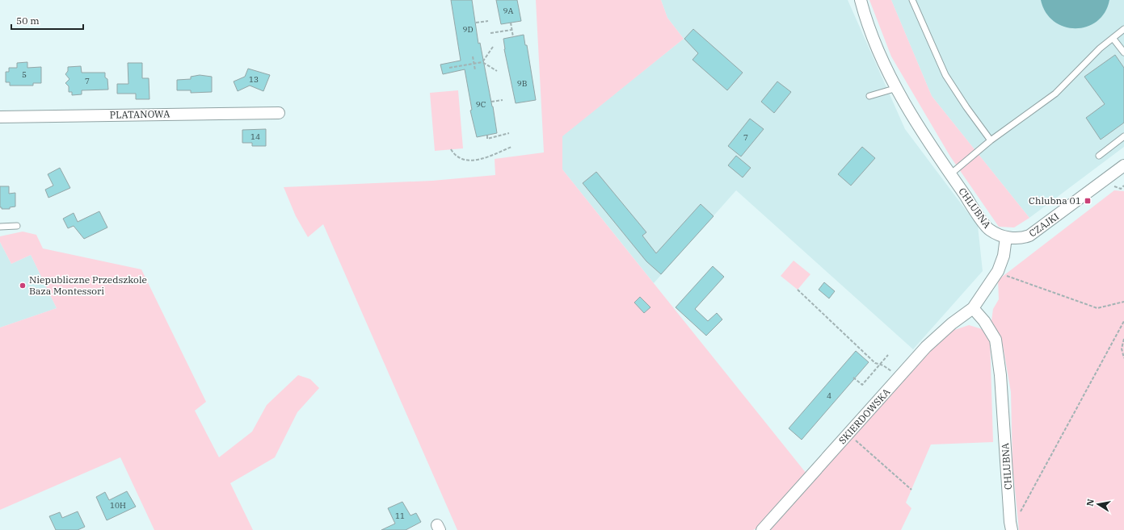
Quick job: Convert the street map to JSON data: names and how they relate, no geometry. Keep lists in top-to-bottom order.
{
  "streets": {
    "street": [
      "PLATANOWA",
      "CHLUBNA",
      "CZAJKI",
      "SKIERDOWSKA"
    ]
  },
  "crossings": [
    ["CHLUBNA", "CZAJKI"],
    ["CHLUBNA", "SKIERDOWSKA"]
  ],
  "places": {
    "transit": ["Chlubna 01"],
    "other": ["Niepubliczne Przedszkole Baza Montessori"]
  },
  "house_numbers": [
    "9A",
    "9D",
    "5",
    "13",
    "7",
    "9B",
    "9C",
    "14",
    "7",
    "4",
    "10H",
    "11"
  ],
  "scale_bar": "50 m",
  "north": "left"
}
